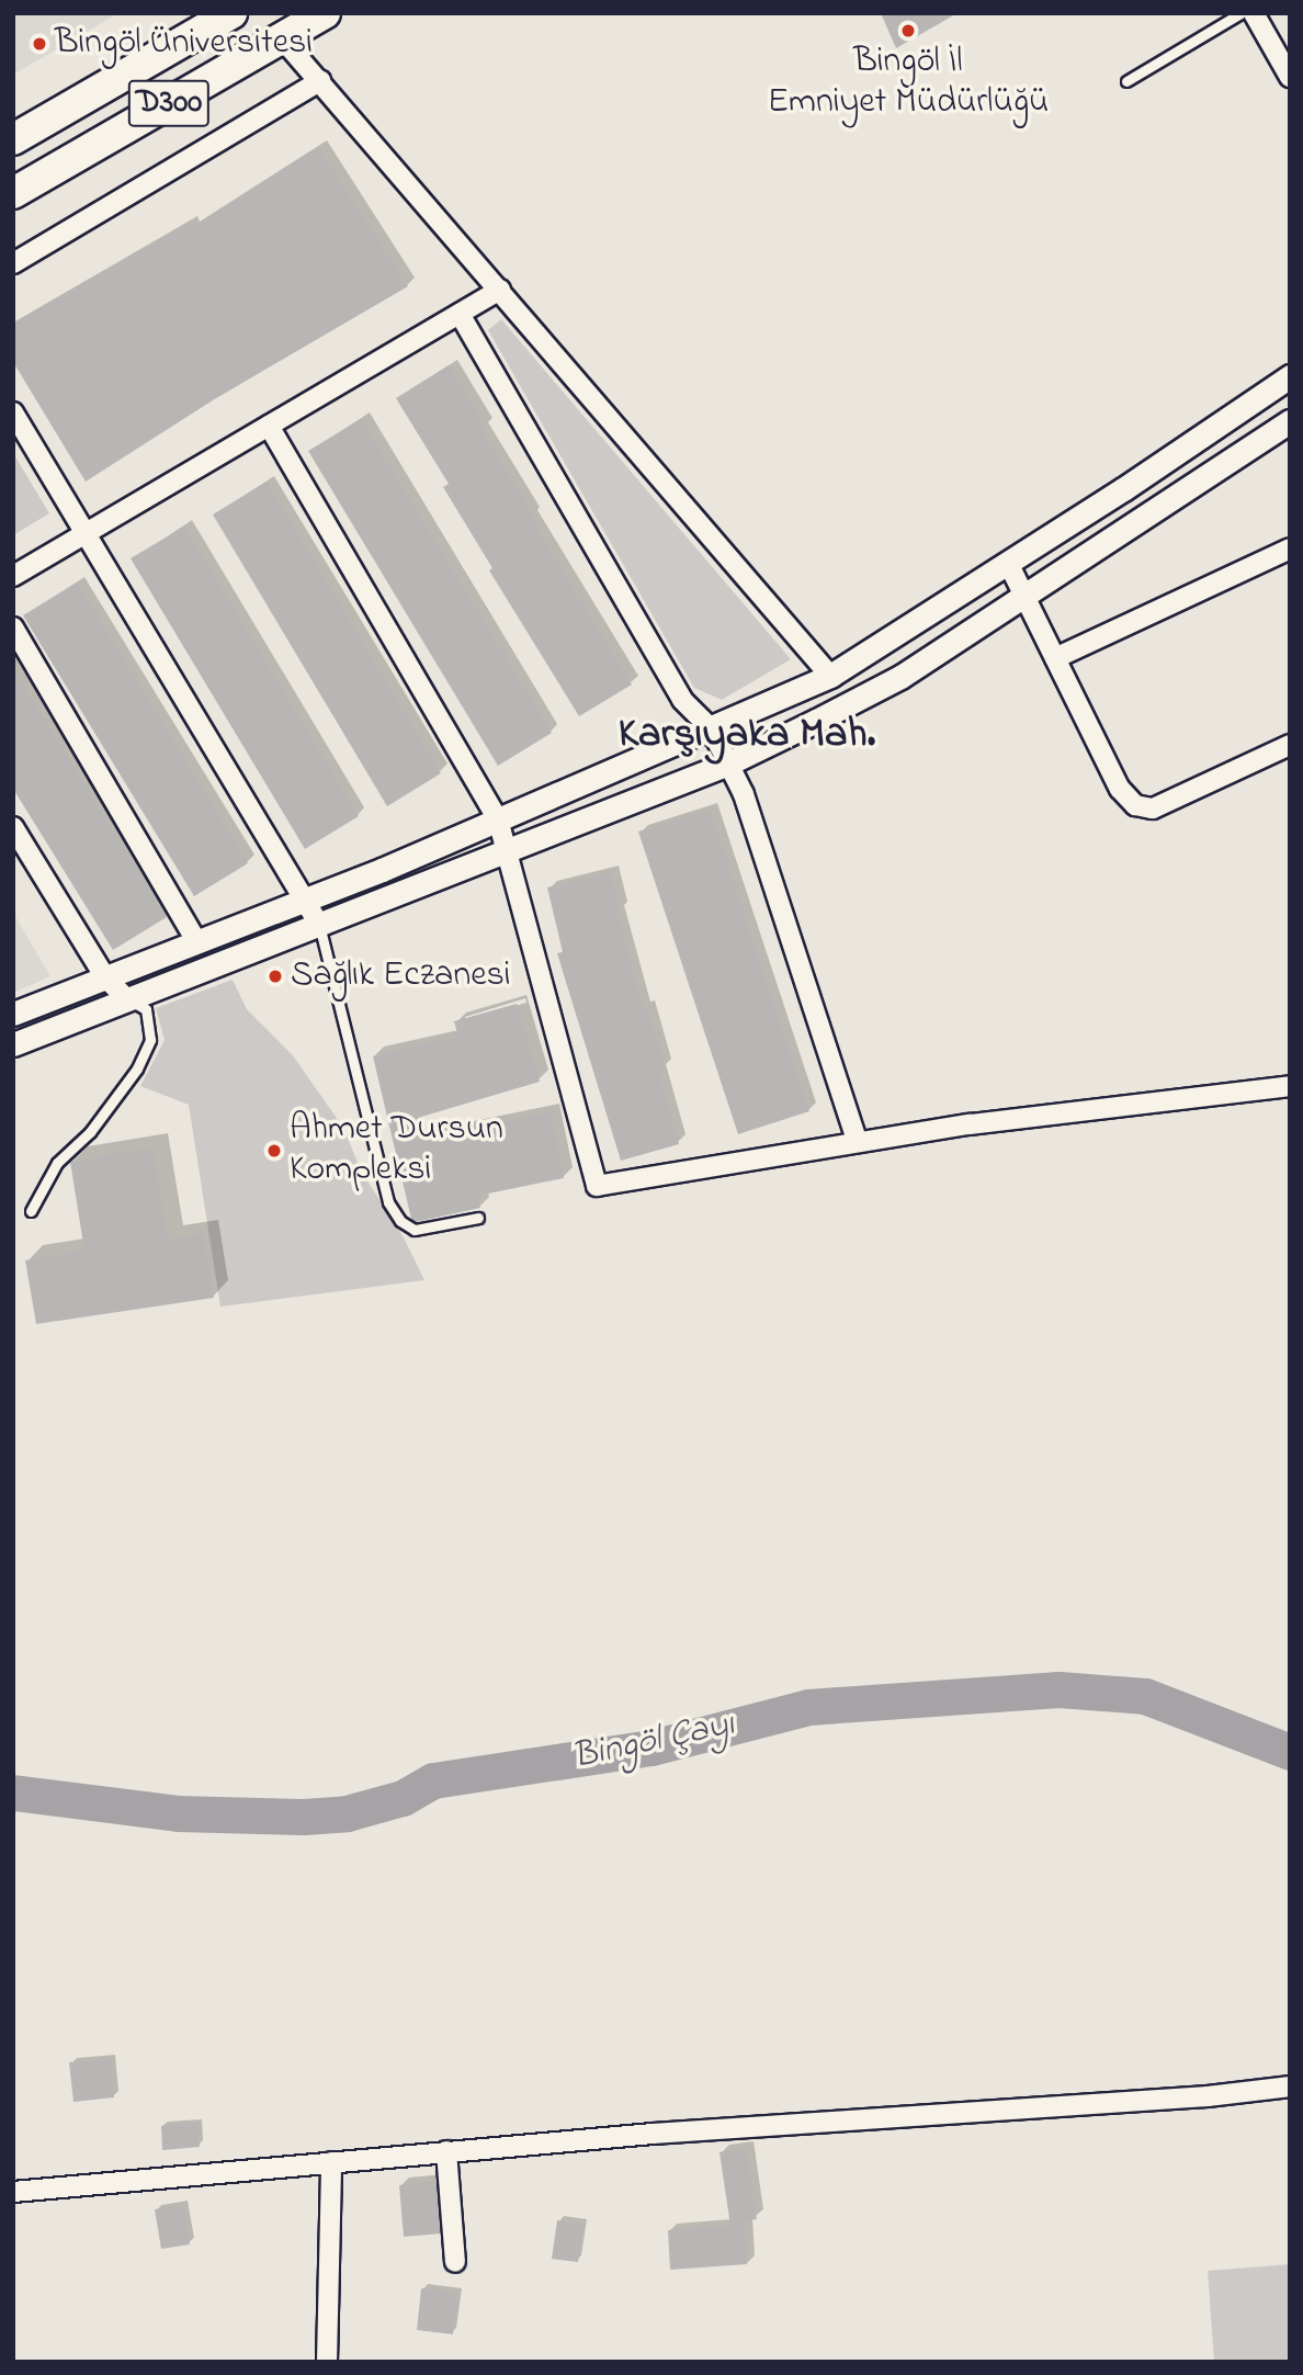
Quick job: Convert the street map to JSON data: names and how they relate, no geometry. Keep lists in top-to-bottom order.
{
  "streets": {
    "highway": ["D300"]
  },
  "districts": ["Karşıyaka Mah."],
  "water": ["Bingöl Çayı"],
  "places": [
    "Bingöl İl Emniyet Müdürlüğü",
    "Bingöl Üniversitesi",
    "Sağlık Eczanesi",
    "Ahmet Dursun Kompleksi"
  ]
}
